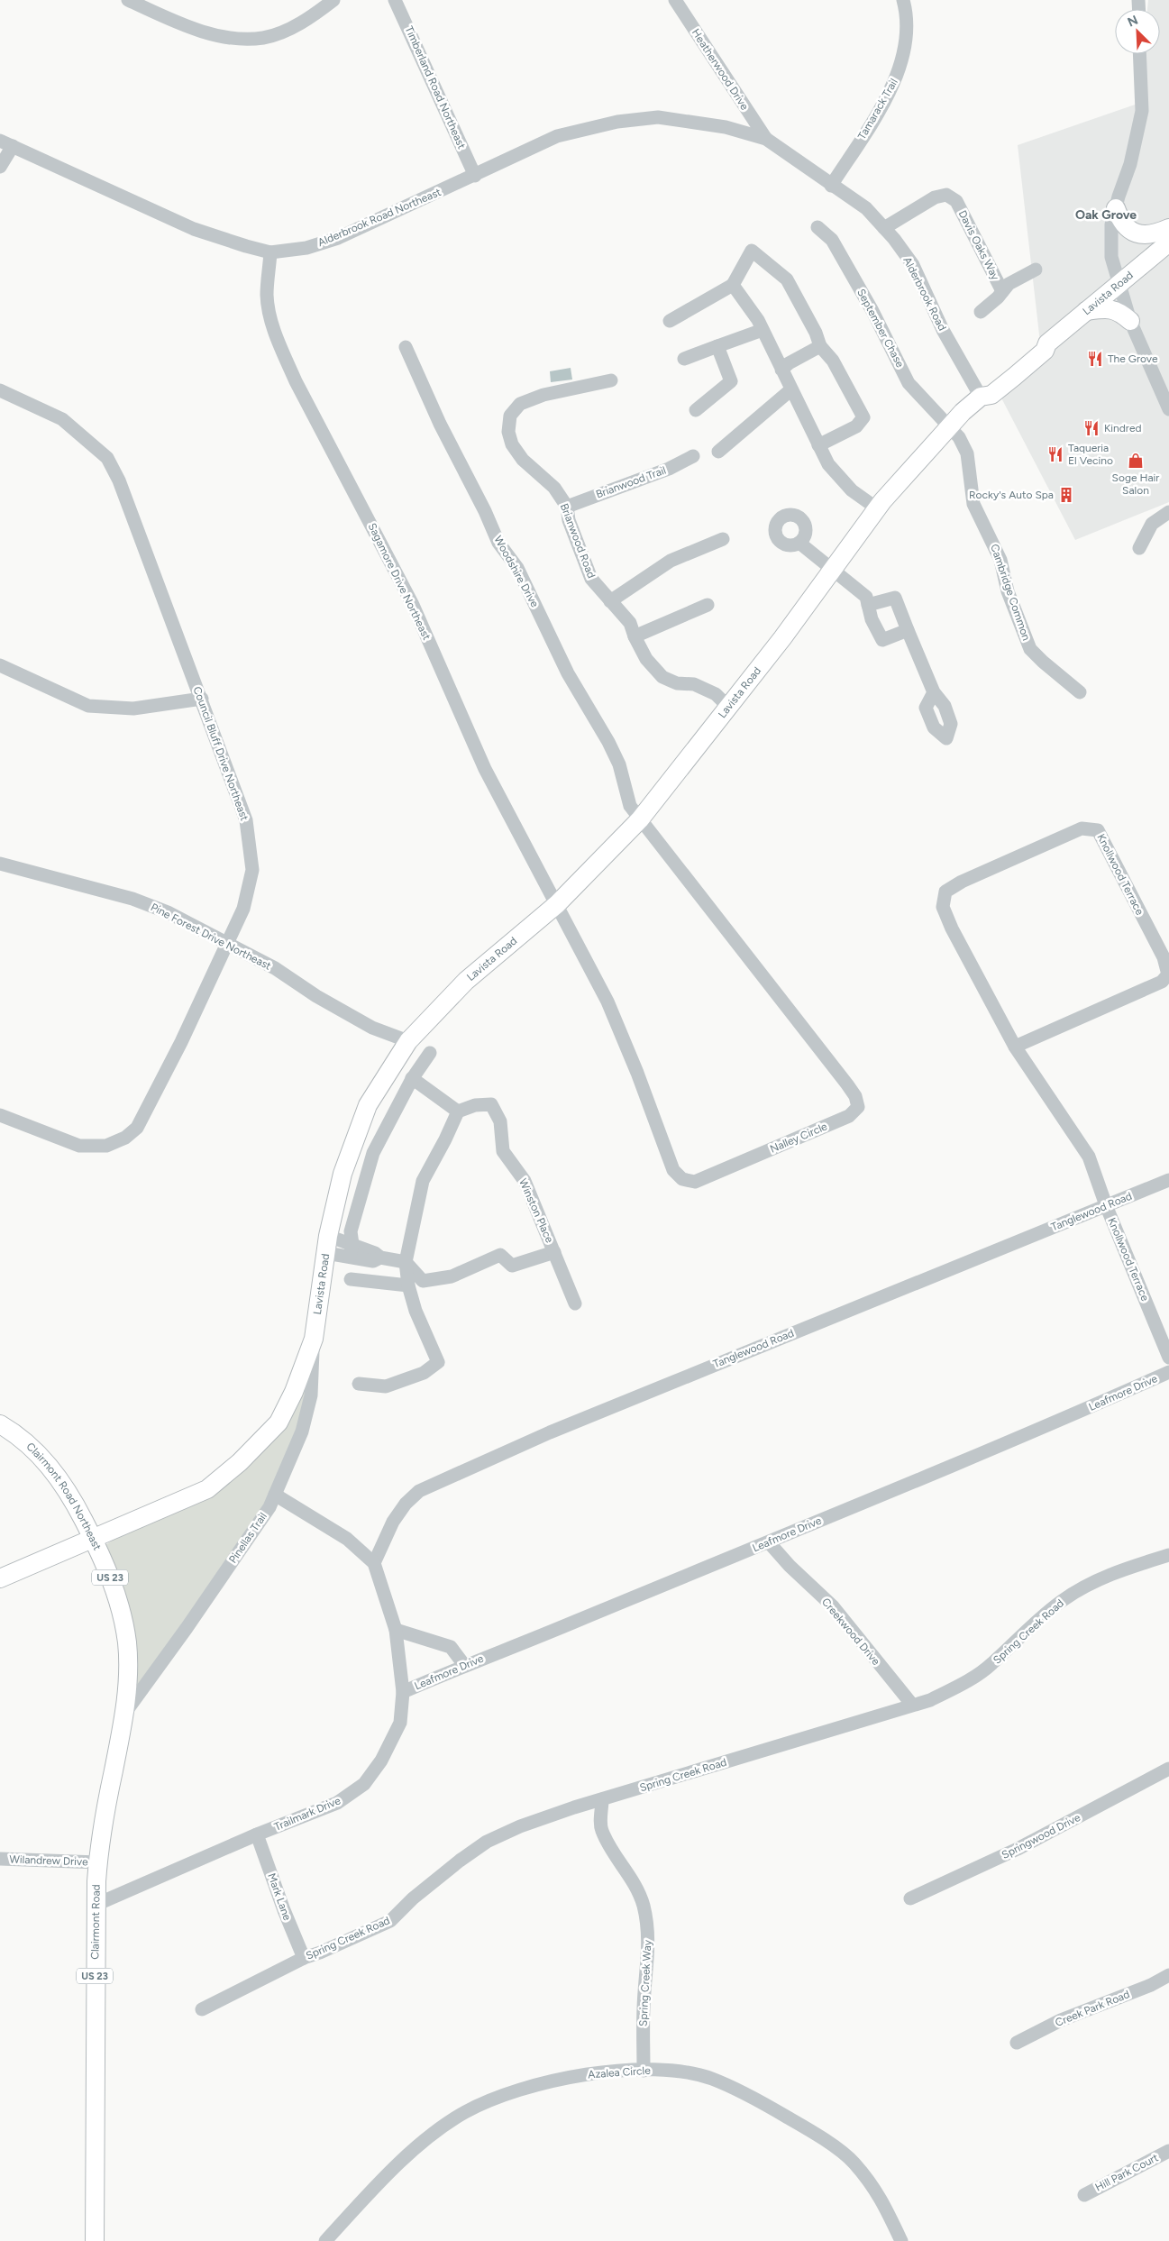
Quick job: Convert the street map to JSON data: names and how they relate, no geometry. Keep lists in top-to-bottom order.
{
  "streets": {
    "main road": [
      "Lavista Road",
      "Clairmont Road Northeast",
      "US 23",
      "Clairmont Road"
    ],
    "street": [
      "Heatherwood Drive",
      "Timberland Road Northeast",
      "Tamarack Trail",
      "Alderbrook Road Northeast",
      "Davis Oaks Way",
      "Alderbrook Road",
      "September Chase",
      "Brianwood Trail",
      "Brianwood Road",
      "Woodshire Drive",
      "Sagamore Drive Northeast",
      "Cambridge Common",
      "Council Bluff Drive Northeast",
      "Knollwood Terrace",
      "Pine Forest Drive Northeast",
      "Nalley Circle",
      "Winston Place",
      "Tanglewood Road",
      "Leafmore Drive",
      "Pinellas Trail",
      "Creekwood Drive",
      "Spring Creek Road",
      "Trailmark Drive",
      "Springwood Drive",
      "Wilandrew Drive",
      "Mark Lane",
      "Spring Creek Way",
      "Creek Park Road",
      "Azalea Circle",
      "Hill Park Court"
    ]
  },
  "crossings": [
    ["Heatherwood Drive", "Alderbrook Road Northeast"],
    ["Heatherwood Drive", "Alderbrook Road"],
    ["Timberland Road Northeast", "Alderbrook Road Northeast"],
    ["Tamarack Trail", "Alderbrook Road"],
    ["Alderbrook Road Northeast", "Alderbrook Road"],
    ["Alderbrook Road Northeast", "Sagamore Drive Northeast"],
    ["Davis Oaks Way", "Alderbrook Road"],
    ["Lavista Road", "Alderbrook Road"],
    ["Lavista Road", "September Chase"],
    ["Lavista Road", "Brianwood Road"],
    ["Lavista Road", "Woodshire Drive"],
    ["Lavista Road", "Sagamore Drive Northeast"],
    ["Lavista Road", "Cambridge Common"],
    ["Lavista Road", "Pine Forest Drive Northeast"],
    ["Lavista Road", "Nalley Circle"],
    ["Lavista Road", "Clairmont Road Northeast"],
    ["Lavista Road", "Pinellas Trail"],
    ["September Chase", "Cambridge Common"],
    ["Brianwood Trail", "Brianwood Road"],
    ["Woodshire Drive", "Nalley Circle"],
    ["Sagamore Drive Northeast", "Nalley Circle"],
    ["Council Bluff Drive Northeast", "Pine Forest Drive Northeast"],
    ["Knollwood Terrace", "Tanglewood Road"],
    ["Tanglewood Road", "Trailmark Drive"],
    ["Leafmore Drive", "Creekwood Drive"],
    ["Leafmore Drive", "Trailmark Drive"],
    ["Clairmont Road Northeast", "Pinellas Trail"],
    ["Clairmont Road Northeast", "Clairmont Road"],
    ["Pinellas Trail", "Trailmark Drive"],
    ["Pinellas Trail", "Clairmont Road"],
    ["Creekwood Drive", "Spring Creek Road"],
    ["Spring Creek Road", "Mark Lane"],
    ["Spring Creek Road", "Spring Creek Way"],
    ["Trailmark Drive", "Mark Lane"],
    ["Trailmark Drive", "Clairmont Road"],
    ["Wilandrew Drive", "Clairmont Road"],
    ["Spring Creek Way", "Azalea Circle"]
  ],
  "districts": ["Oak Grove"],
  "places": {
    "restaurant": ["The Grove", "Kindred", "Taqueria El Vecino"],
    "shop": ["Soge Hair Salon"],
    "building": ["Rocky's Auto Spa"]
  },
  "north": "top left"
}
